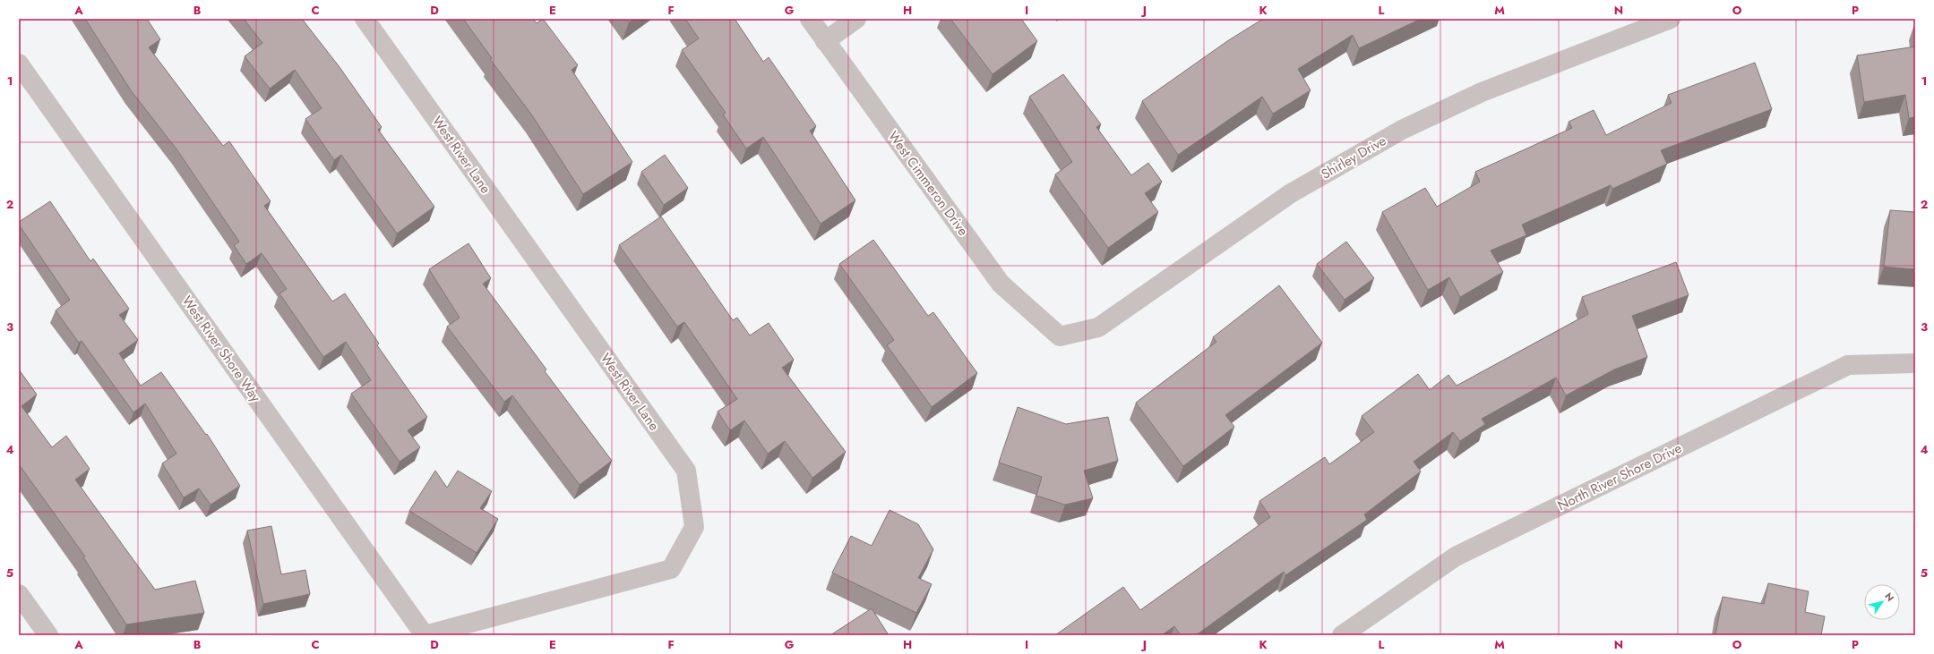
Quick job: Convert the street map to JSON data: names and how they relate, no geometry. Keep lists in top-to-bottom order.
{
  "streets": {
    "street": [
      "West River Lane",
      "Shirley Drive",
      "West Cimmeron Drive",
      "West River Shore Way",
      "North River Shore Drive"
    ]
  },
  "crossings": [
    ["West River Lane", "West River Shore Way"],
    ["Shirley Drive", "West Cimmeron Drive"]
  ],
  "north": "top right",
  "grid": {
    "columns": [
      "A",
      "B",
      "C",
      "D",
      "E",
      "F",
      "G",
      "H",
      "I",
      "J",
      "K",
      "L",
      "M",
      "N",
      "O",
      "P"
    ],
    "rows": [
      "1",
      "2",
      "3",
      "4",
      "5"
    ]
  }
}
